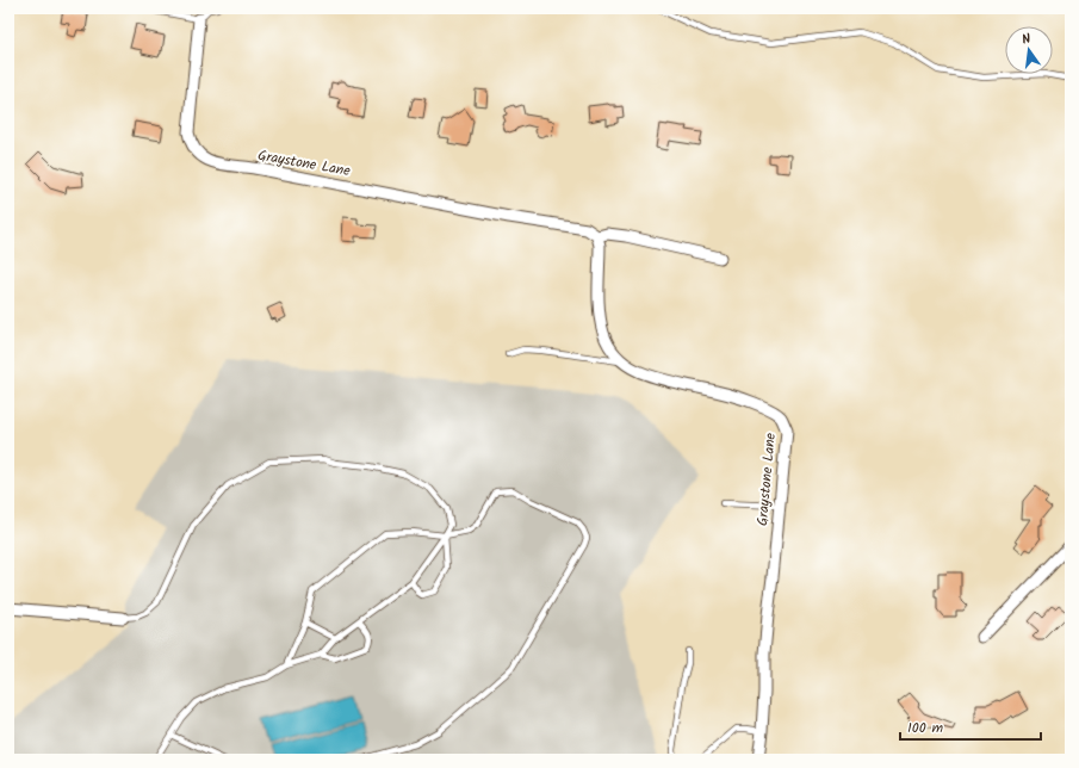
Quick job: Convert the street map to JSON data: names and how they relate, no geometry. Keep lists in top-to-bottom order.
{
  "streets": {
    "street": ["Graystone Lane"]
  },
  "scale_bar": "100 m",
  "north": "top"
}
